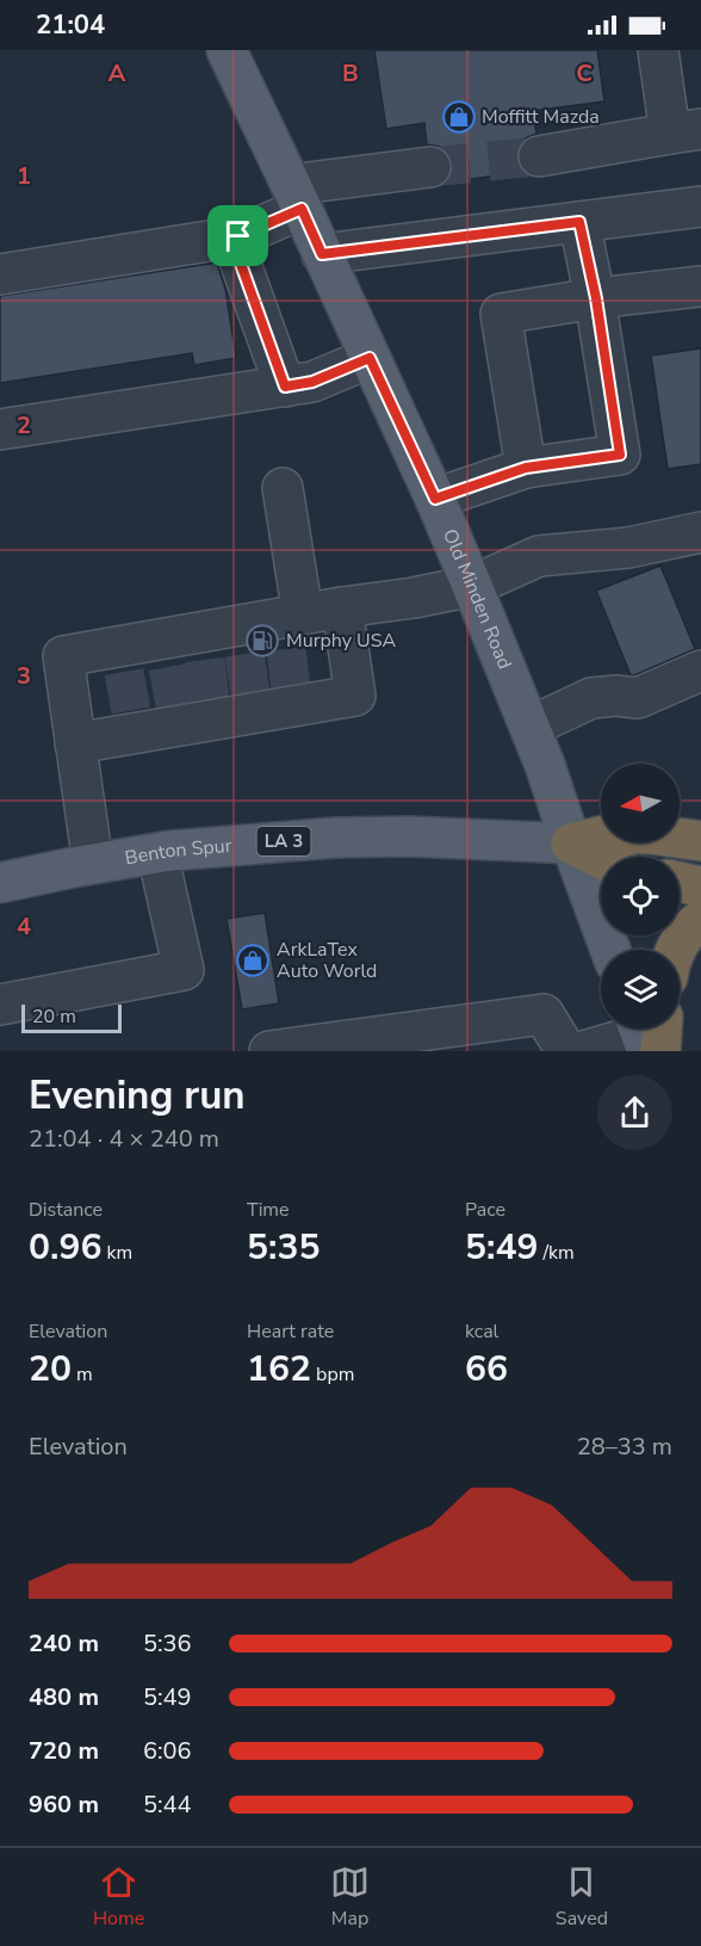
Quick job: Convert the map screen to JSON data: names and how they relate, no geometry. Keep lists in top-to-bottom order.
{
  "streets": {
    "main road": ["Old Minden Road", "LA 3", "Benton Spur"]
  },
  "crossings": [
    ["Old Minden Road", "Benton Spur"]
  ],
  "places": {
    "shop": ["Moffitt Mazda", "ArkLaTex Auto World"],
    "fuel station": ["Murphy USA"]
  },
  "scale_bar": "20 m",
  "north": "left",
  "page": {
    "status": "21:04",
    "scale": "20 m",
    "heading": ["Evening run", "21:04 · 4 × 240 m"],
    "stats": [
      ["Distance", "0.96 km"],
      ["Time", "5:35"],
      ["Pace", "5:49 /km"],
      ["Elevation", "20 m"],
      ["Heart rate", "162 bpm"],
      ["kcal", "66"]
    ],
    "chart": ["Elevation", "28–33 m"],
    "list": [
      {
        "name": "240 m",
        "note": "5:36"
      },
      {
        "name": "480 m",
        "note": "5:49"
      },
      {
        "name": "720 m",
        "note": "6:06"
      },
      {
        "name": "960 m",
        "note": "5:44"
      }
    ],
    "tabs": ["Home", "Map", "Saved"]
  },
  "grid": {
    "columns": ["A", "B", "C"],
    "rows": [
      "1",
      "2",
      "3",
      "4"
    ]
  }
}
